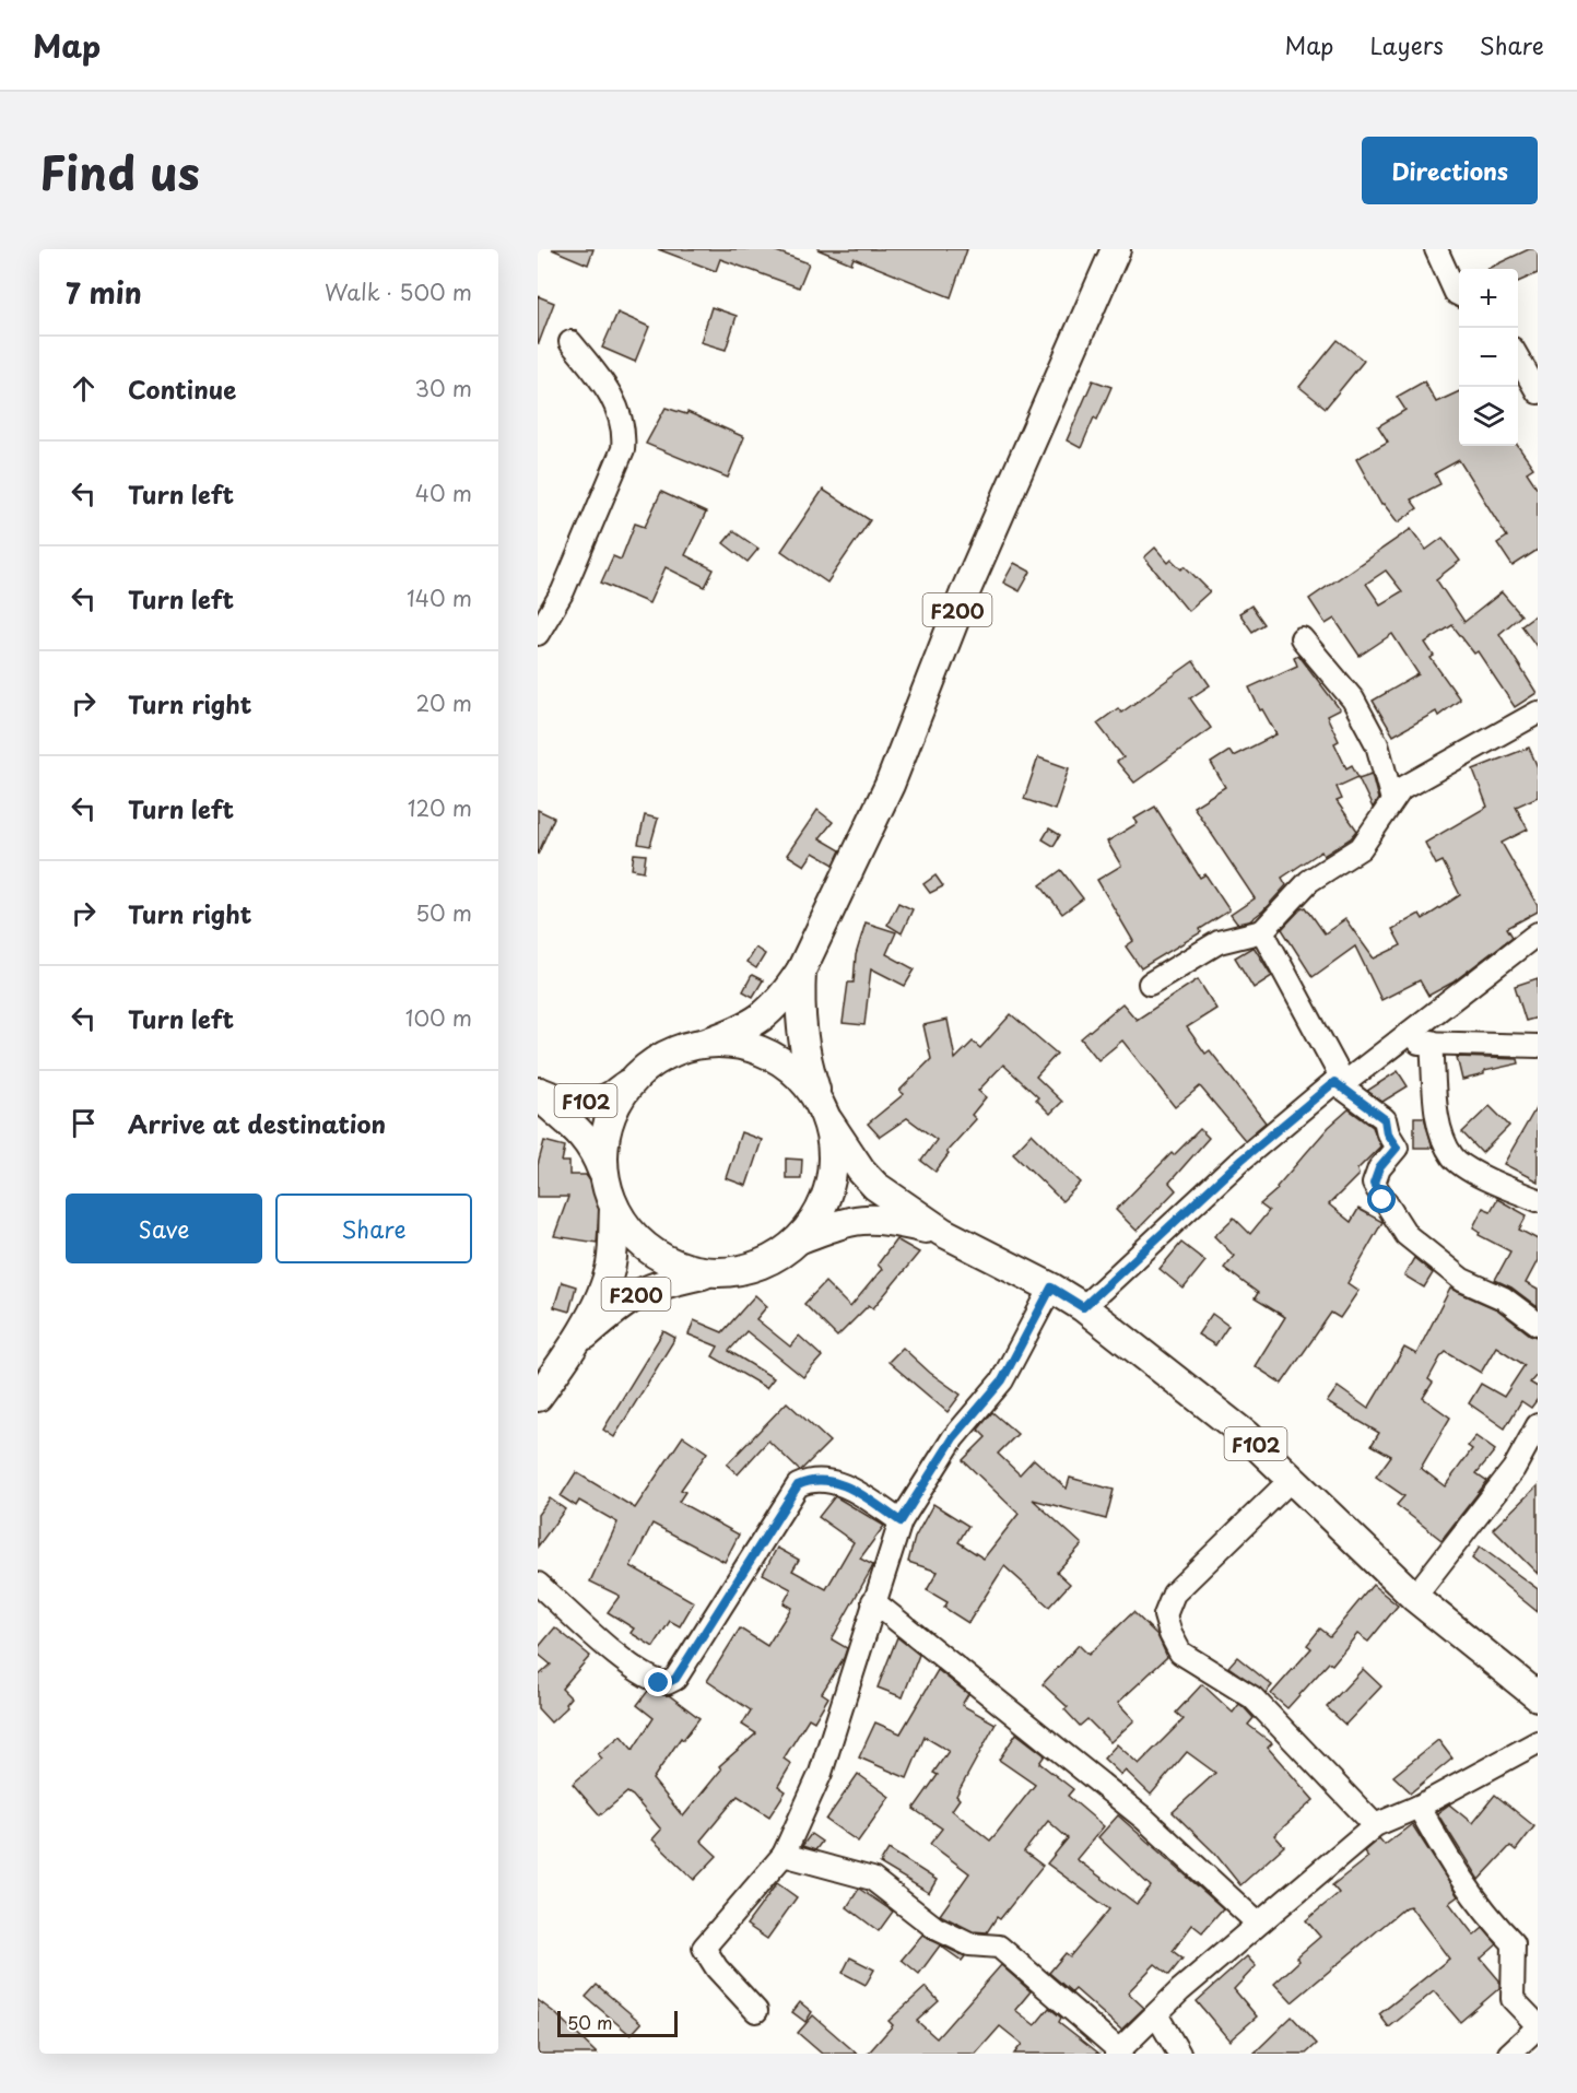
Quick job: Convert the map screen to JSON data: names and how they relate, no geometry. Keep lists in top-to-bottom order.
{
  "streets": {
    "main road": ["F200", "F102"]
  },
  "crossings": [
    ["F200", "F102"]
  ],
  "scale_bar": "50 m",
  "page": {
    "header": "Map",
    "nav": ["Map", "Layers", "Share"],
    "title": "Find us",
    "buttons": [
      "Directions",
      ["Save", "Share"]
    ],
    "heading": ["7 min", "Walk · 500 m"],
    "map_buttons": ["+", "−"],
    "list": [
      ["Continue", "30 m"],
      ["Turn left", "40 m"],
      ["Turn left", "140 m"],
      ["Turn right", "20 m"],
      ["Turn left", "120 m"],
      ["Turn right", "50 m"],
      ["Turn left", "100 m"],
      "Arrive at destination"
    ],
    "scale": "50 m"
  }
}
